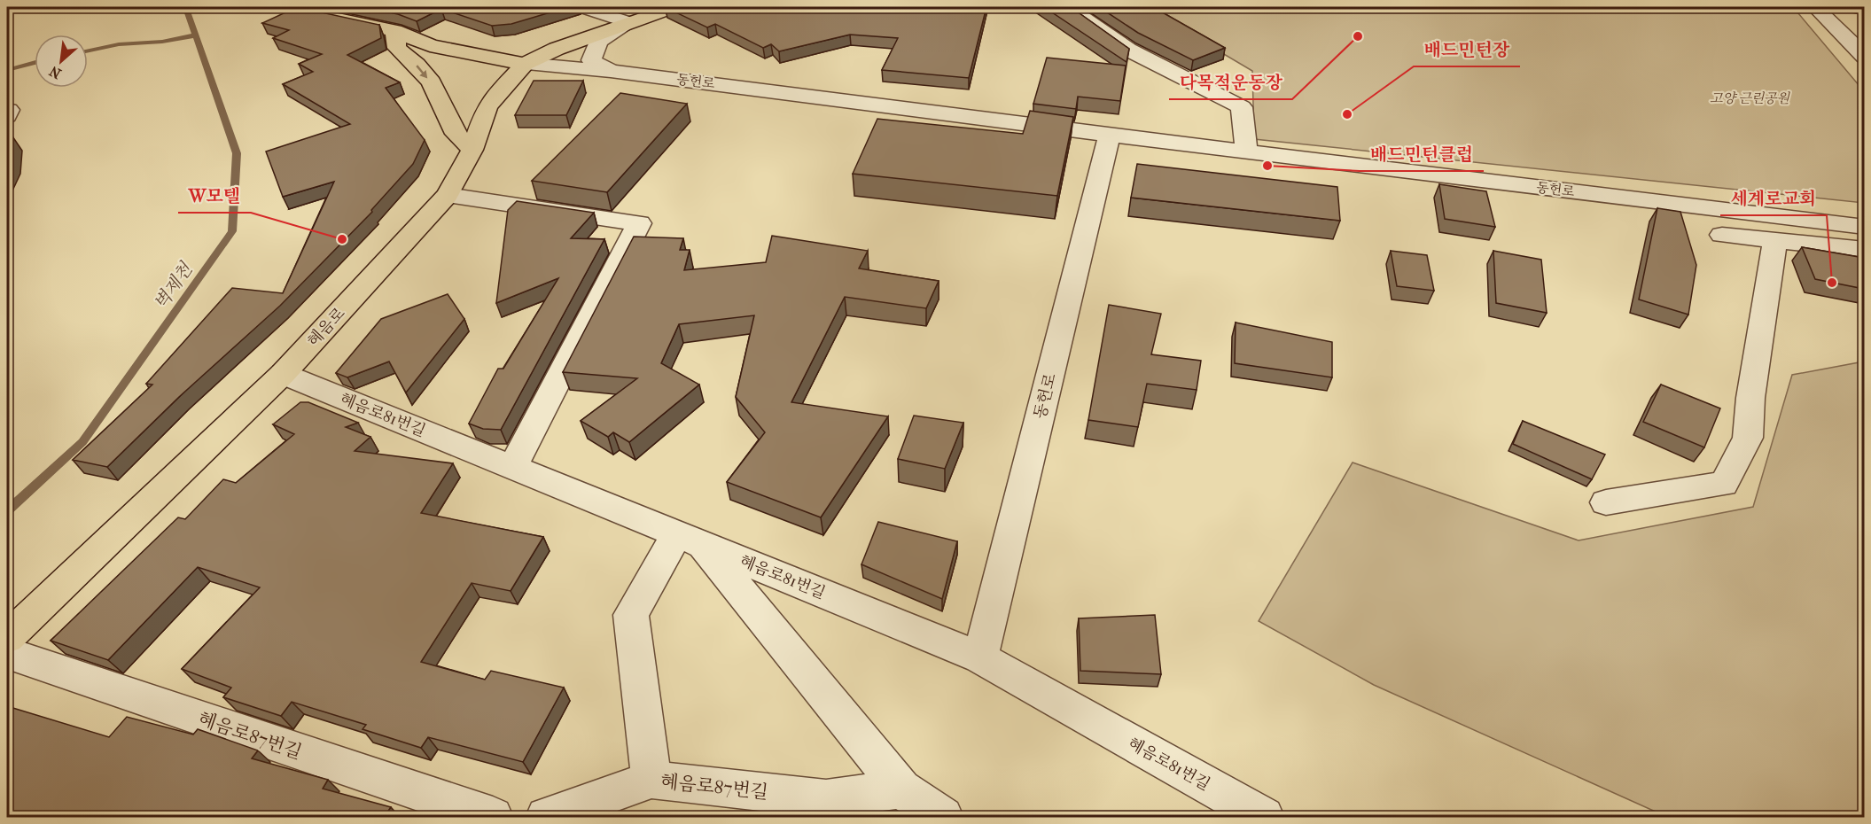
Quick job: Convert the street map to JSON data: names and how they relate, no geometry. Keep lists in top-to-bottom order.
{
  "streets": {
    "main road": ["동헌로", "혜음로"],
    "street": ["혜음로81번길", "혜음로87번길"]
  },
  "crossings": [
    ["동헌로", "혜음로"],
    ["동헌로", "혜음로81번길"],
    ["혜음로", "혜음로81번길"]
  ],
  "water": ["벽제천"],
  "parks": ["고양 근린공원"],
  "places": [
    "다목적운동장",
    "배드민턴장",
    "배드민턴클럽",
    "W모텔",
    "세계로교회"
  ],
  "north": "bottom left"
}
